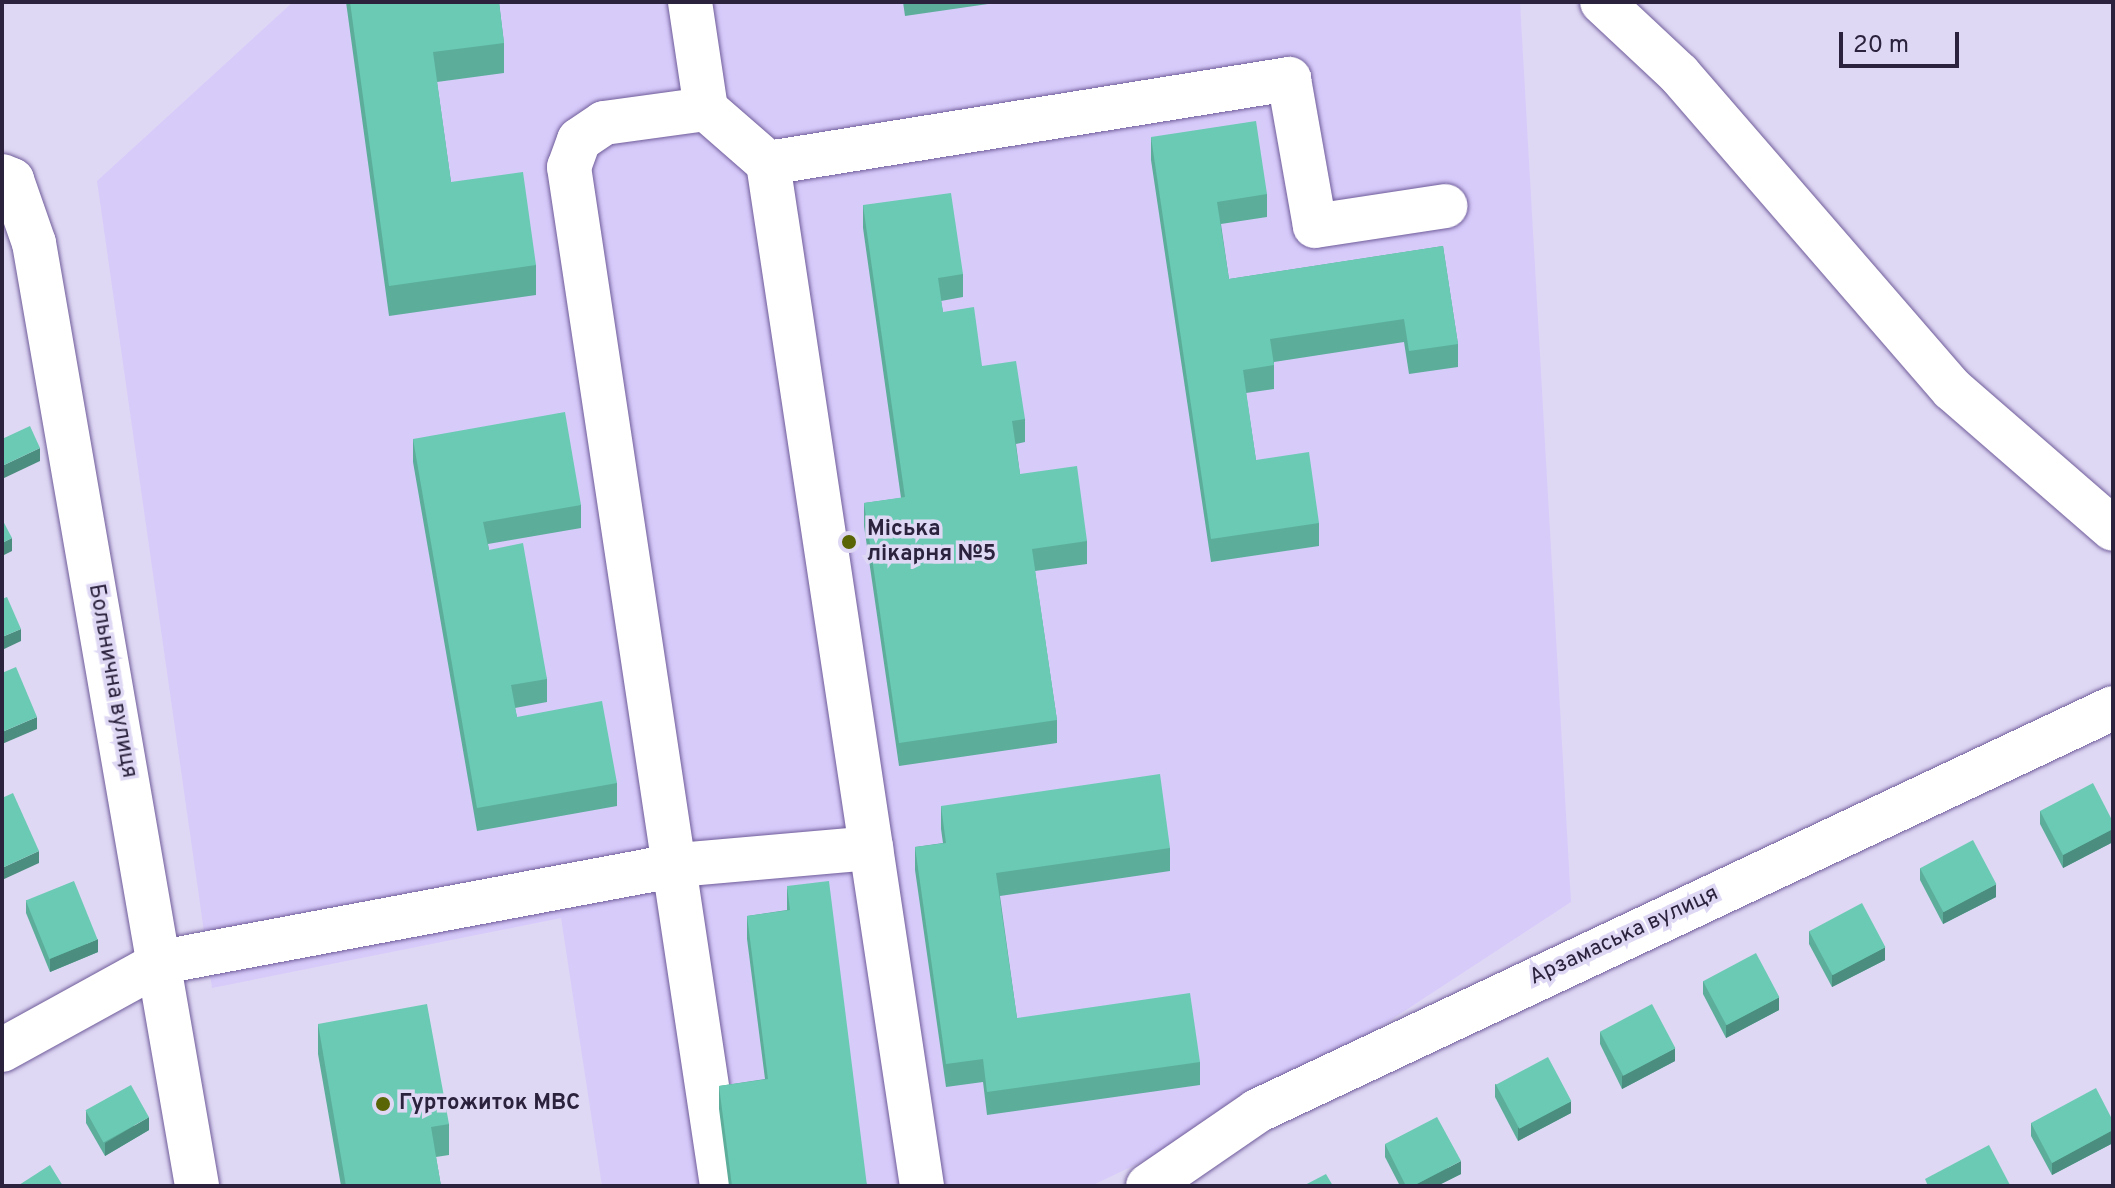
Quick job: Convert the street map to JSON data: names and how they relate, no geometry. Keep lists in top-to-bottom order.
{
  "streets": {
    "street": ["Больнична вулиця", "Арзамаська вулиця"]
  },
  "places": ["Міська лікарня №5", "Гуртожиток МВС"],
  "scale_bar": "20 m"
}
